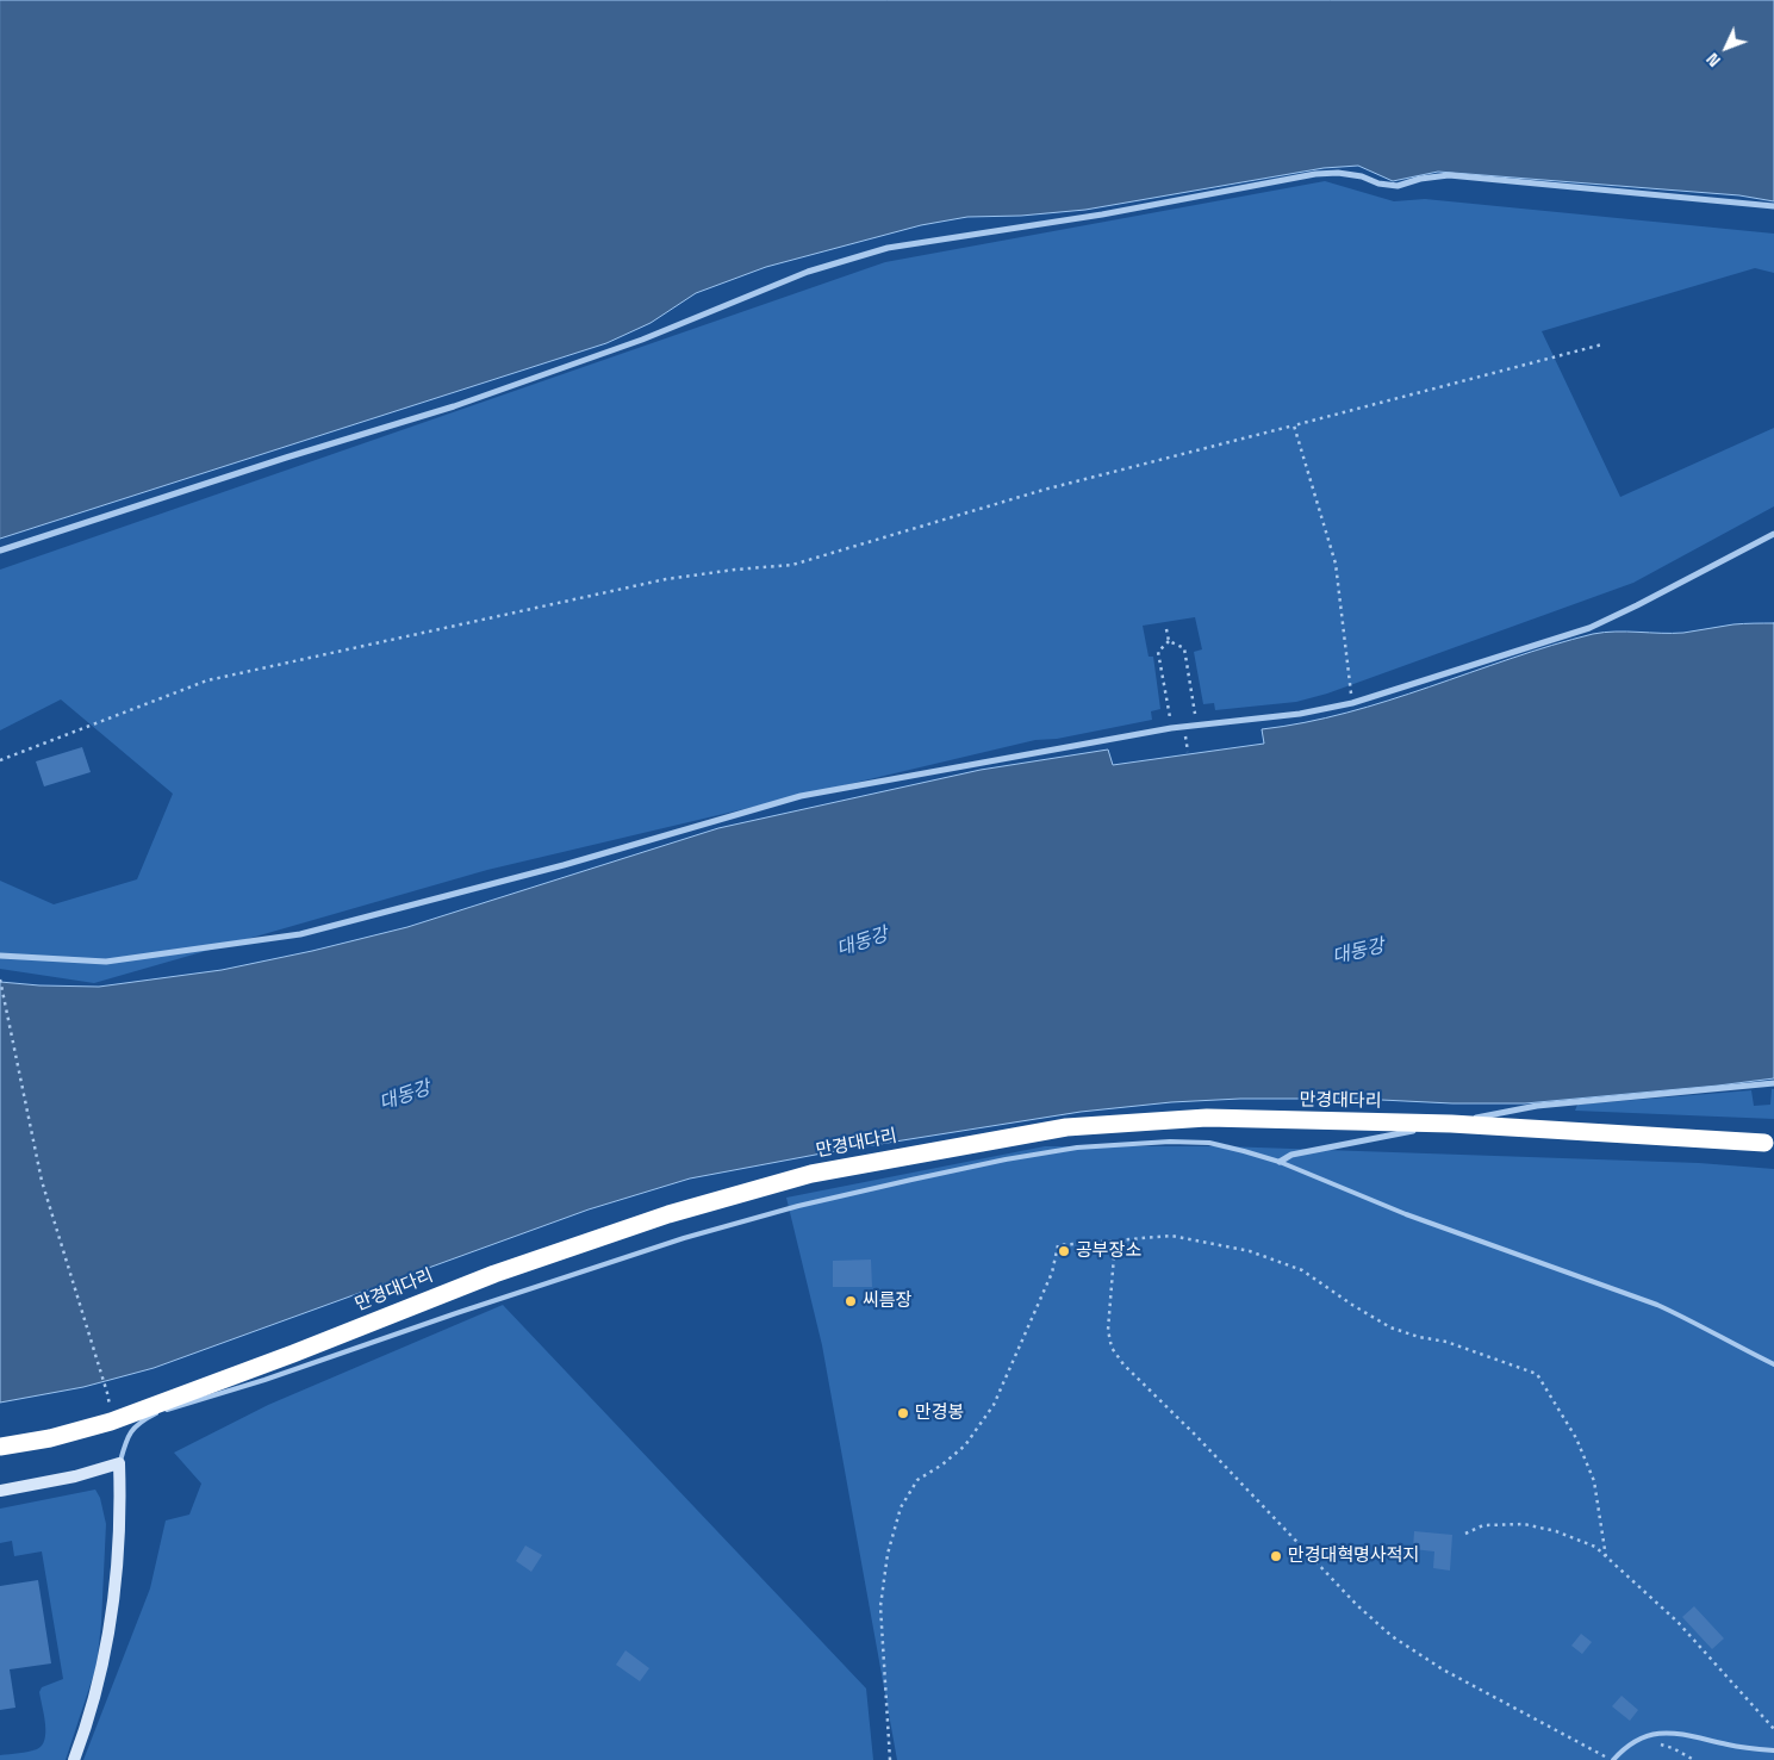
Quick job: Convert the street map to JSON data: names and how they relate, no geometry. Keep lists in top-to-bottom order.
{
  "streets": {
    "highway": ["만경대다리"]
  },
  "water": ["대동강"],
  "places": [
    "공부장소",
    "씨름장",
    "만경봉",
    "만경대혁명사적지"
  ],
  "north": "bottom left"
}
